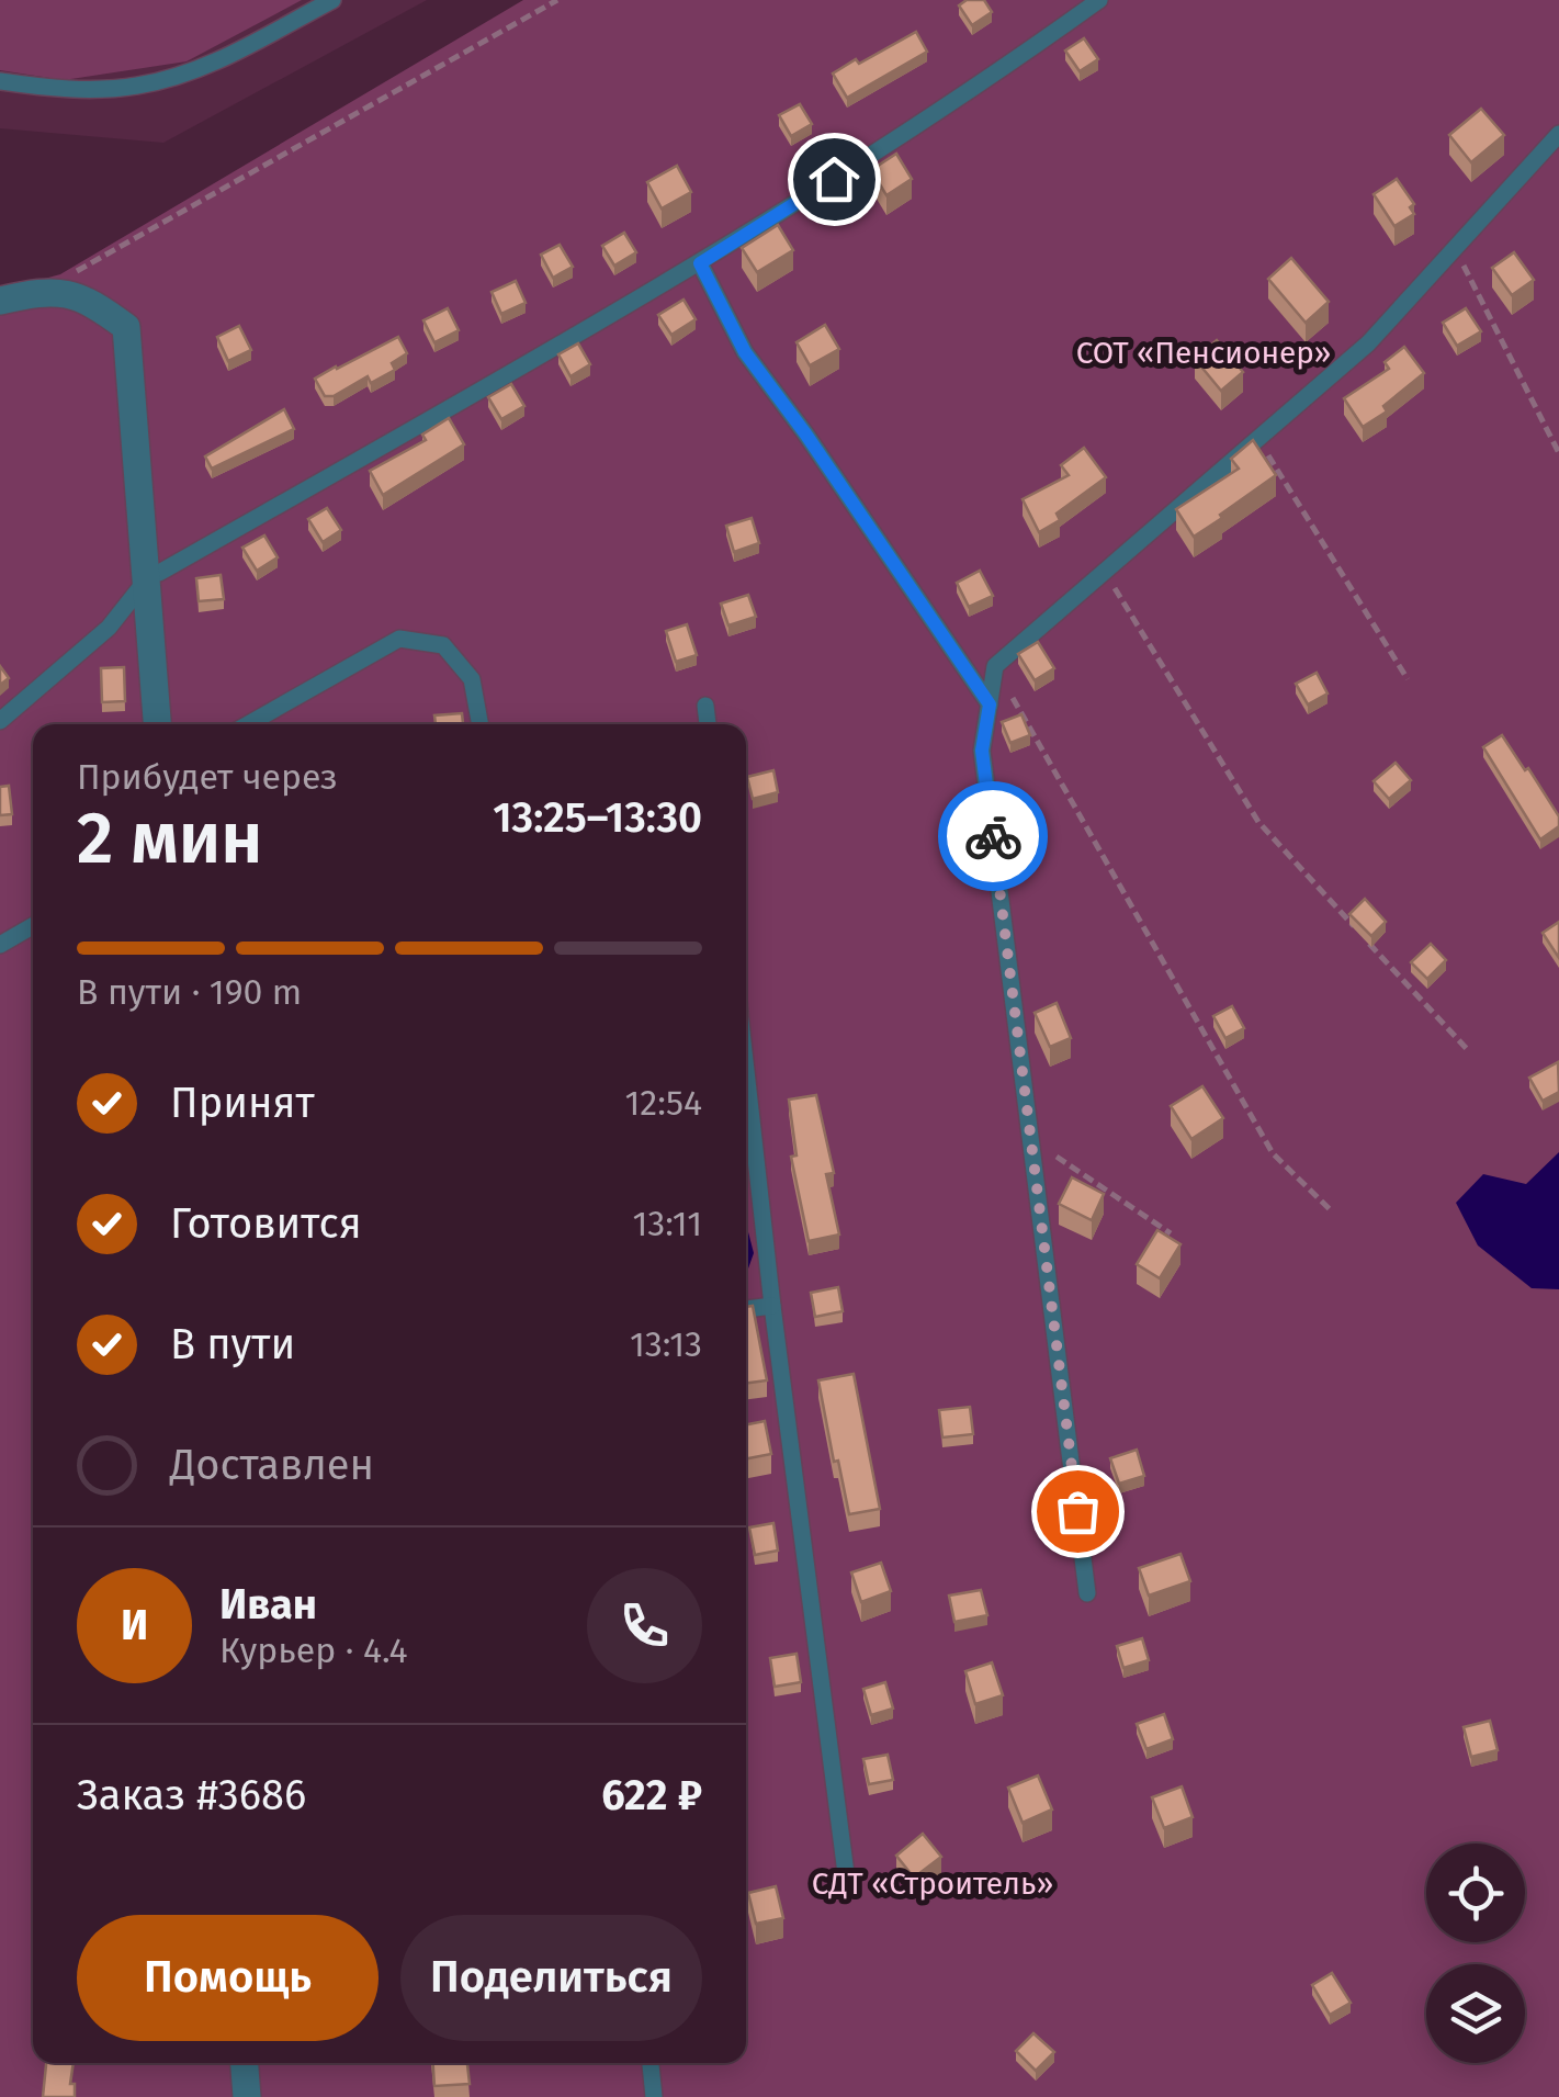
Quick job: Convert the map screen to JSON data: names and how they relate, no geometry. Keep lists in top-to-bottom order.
{
  "parks": ["СОТ «Пенсионер»", "СДТ «Строитель»"],
  "page": {
    "heading": ["2 мин", "Прибудет через", "13:25–13:30"],
    "panel": [
      "Иван",
      "Курьер · 4.4",
      "Заказ #3686",
      "622 ₽"
    ],
    "bar": "В пути · 190 m",
    "list": [
      ["Принят", "12:54"],
      ["Готовится", "13:11"],
      ["В пути", "13:13"],
      "Доставлен"
    ],
    "round": "И",
    "buttons": ["Помощь", "Поделиться"]
  }
}
